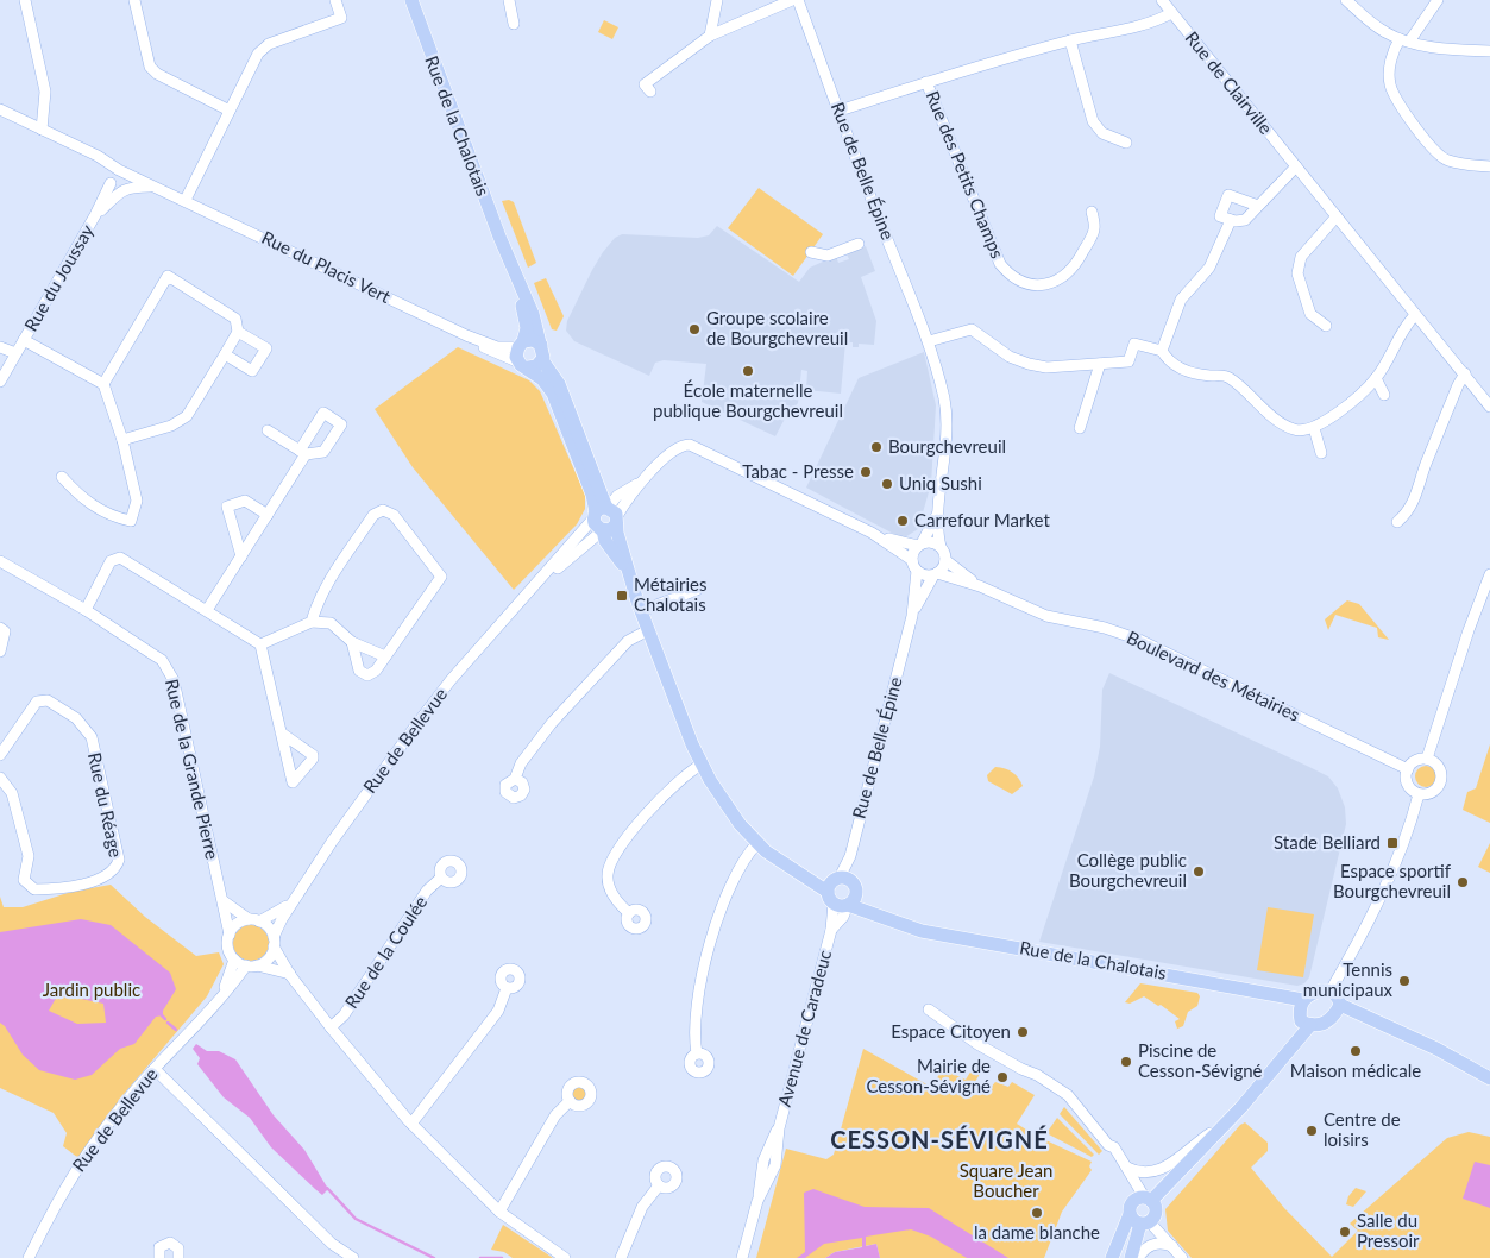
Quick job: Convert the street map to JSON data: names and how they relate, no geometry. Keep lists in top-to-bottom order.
{
  "streets": {
    "main road": ["Rue de la Chalotais"],
    "street": [
      "Rue de Clairville",
      "Rue de Belle Épine",
      "Rue des Petits Champs",
      "Rue du Placis Vert",
      "Rue du Joussay",
      "Boulevard des Métairies",
      "Rue de Bellevue",
      "Rue de la Grande Pierre",
      "Rue du Réage",
      "Rue de la Coulée",
      "Avenue de Caradeuc"
    ]
  },
  "crossings": [
    ["Rue de Clairville", "Rue des Petits Champs"],
    ["Rue de la Chalotais", "Rue de Belle Épine"],
    ["Rue de la Chalotais", "Rue du Placis Vert"],
    ["Rue de la Chalotais", "Avenue de Caradeuc"],
    ["Rue de Belle Épine", "Rue des Petits Champs"],
    ["Rue de Belle Épine", "Boulevard des Métairies"],
    ["Rue de Belle Épine", "Avenue de Caradeuc"],
    ["Rue du Placis Vert", "Rue du Joussay"],
    ["Rue de Bellevue", "Rue de la Grande Pierre"],
    ["Rue de Bellevue", "Rue de la Coulée"],
    ["Rue de la Grande Pierre", "Rue de la Coulée"]
  ],
  "districts": ["CESSON-SÉVIGNÉ"],
  "parks": ["Jardin public", "Square Jean Boucher"],
  "places": {
    "other": [
      "Groupe scolaire de Bourgchevreuil",
      "École maternelle publique Bourgchevreuil",
      "Bourgchevreuil",
      "Tabac - Presse",
      "Uniq Sushi",
      "Carrefour Market",
      "Collège public Bourgchevreuil",
      "Espace sportif Bourgchevreuil",
      "Tennis municipaux",
      "Espace Citoyen",
      "Maison médicale",
      "Piscine de Cesson-Sévigné",
      "Mairie de Cesson-Sévigné",
      "Centre de loisirs",
      "la dame blanche",
      "Salle du Pressoir"
    ],
    "transit": ["Métairies Chalotais", "Stade Belliard"]
  }
}
